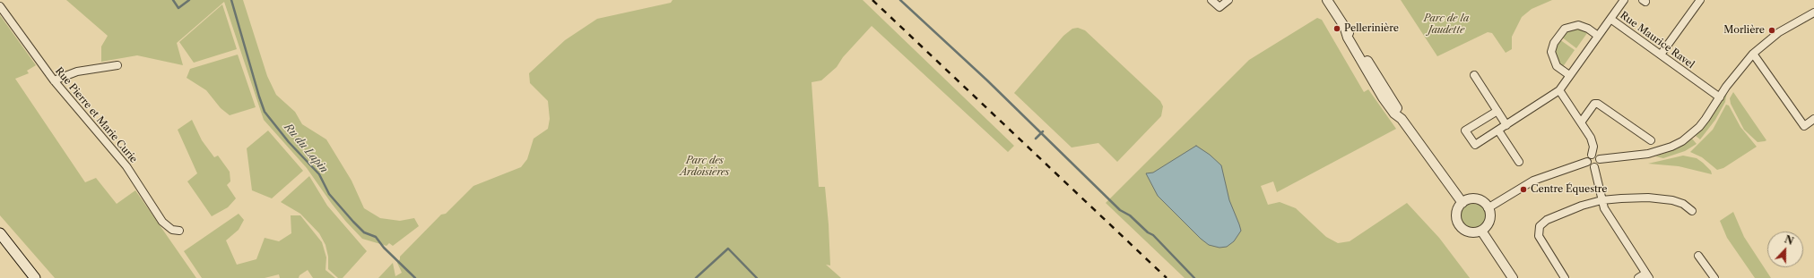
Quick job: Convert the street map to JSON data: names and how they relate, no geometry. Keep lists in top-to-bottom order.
{
  "streets": {
    "street": ["Rue Maurice Ravel", "Rue Pierre et Marie Curie"]
  },
  "water": ["Ru du Lapin"],
  "parks": ["Parc de la Jaudette", "Parc des Ardoisières"],
  "places": ["Pellerinière", "Morlière", "Centre Équestre"],
  "north": "top"
}
